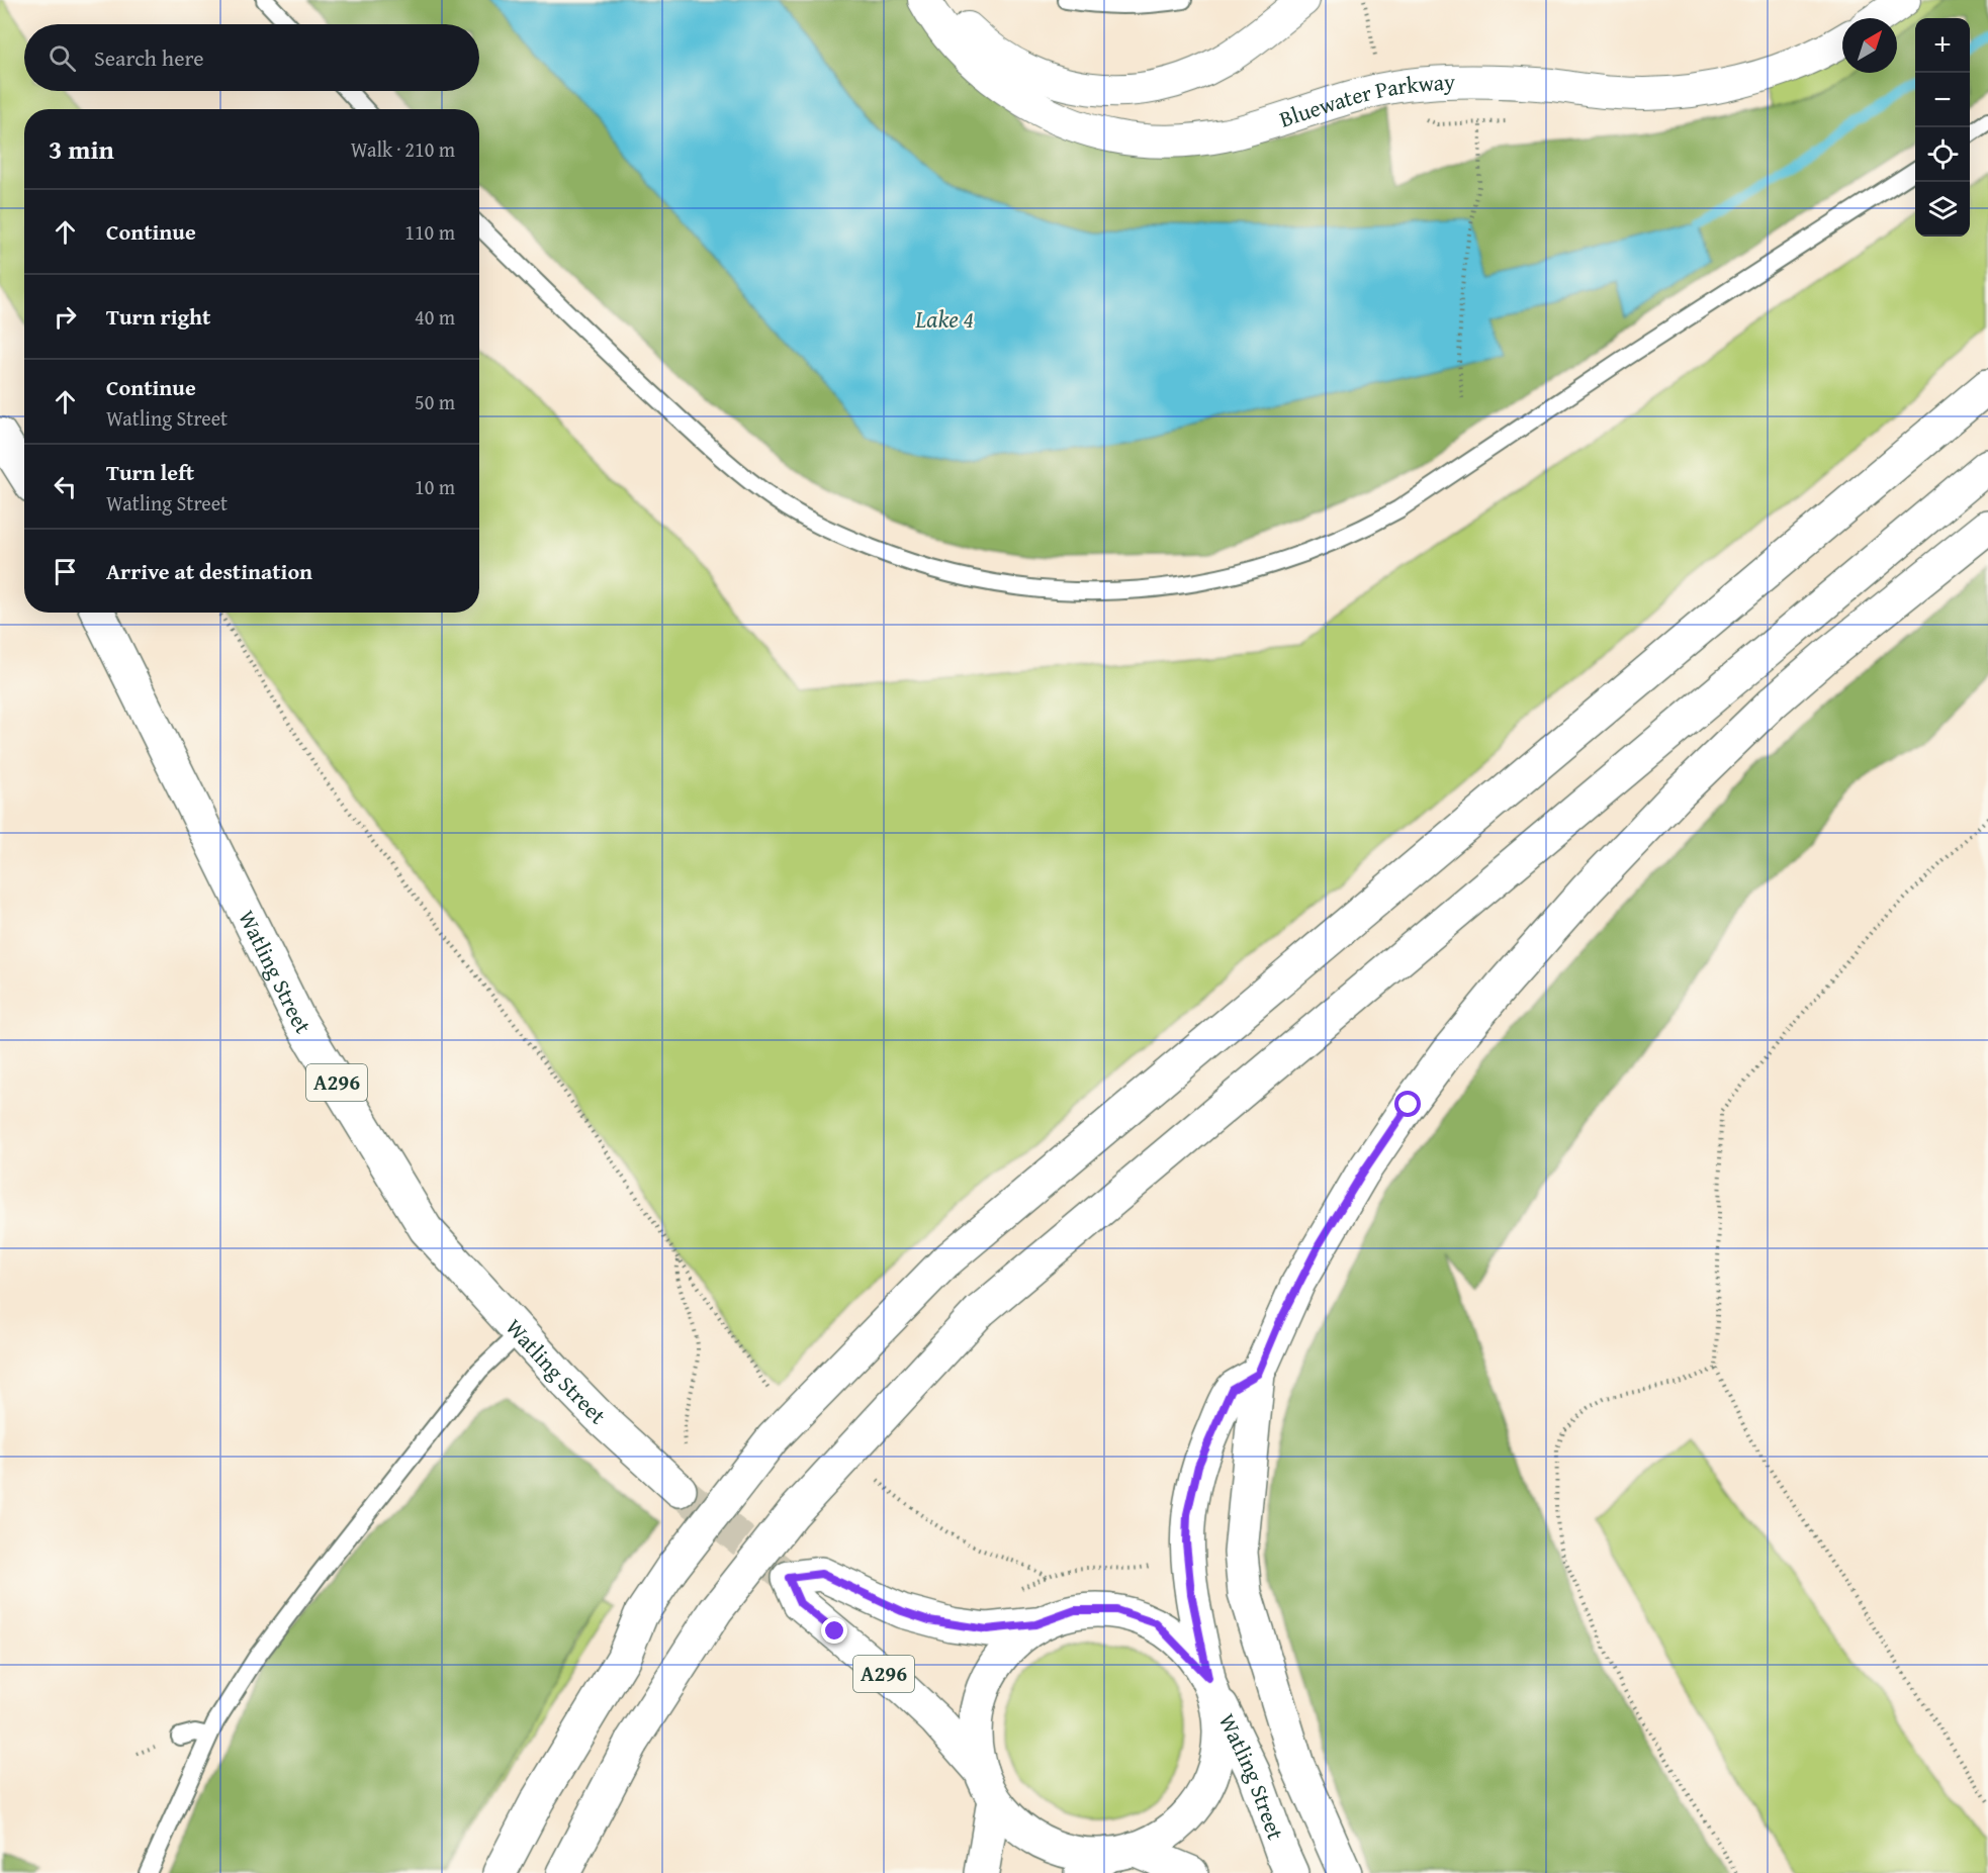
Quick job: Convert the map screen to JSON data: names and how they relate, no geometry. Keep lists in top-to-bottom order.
{
  "streets": {
    "main road": ["Watling Street", "A296"],
    "street": ["Bluewater Parkway"]
  },
  "water": ["Lake 4"],
  "north": "top right",
  "page": {
    "map_buttons": ["+", "−"],
    "search": "Search here",
    "heading": ["3 min", "Walk · 210 m"],
    "list": [
      ["Continue", "110 m"],
      ["Turn right", "40 m"],
      ["Continue", "Watling Street", "50 m"],
      ["Turn left", "Watling Street", "10 m"],
      "Arrive at destination"
    ]
  }
}
